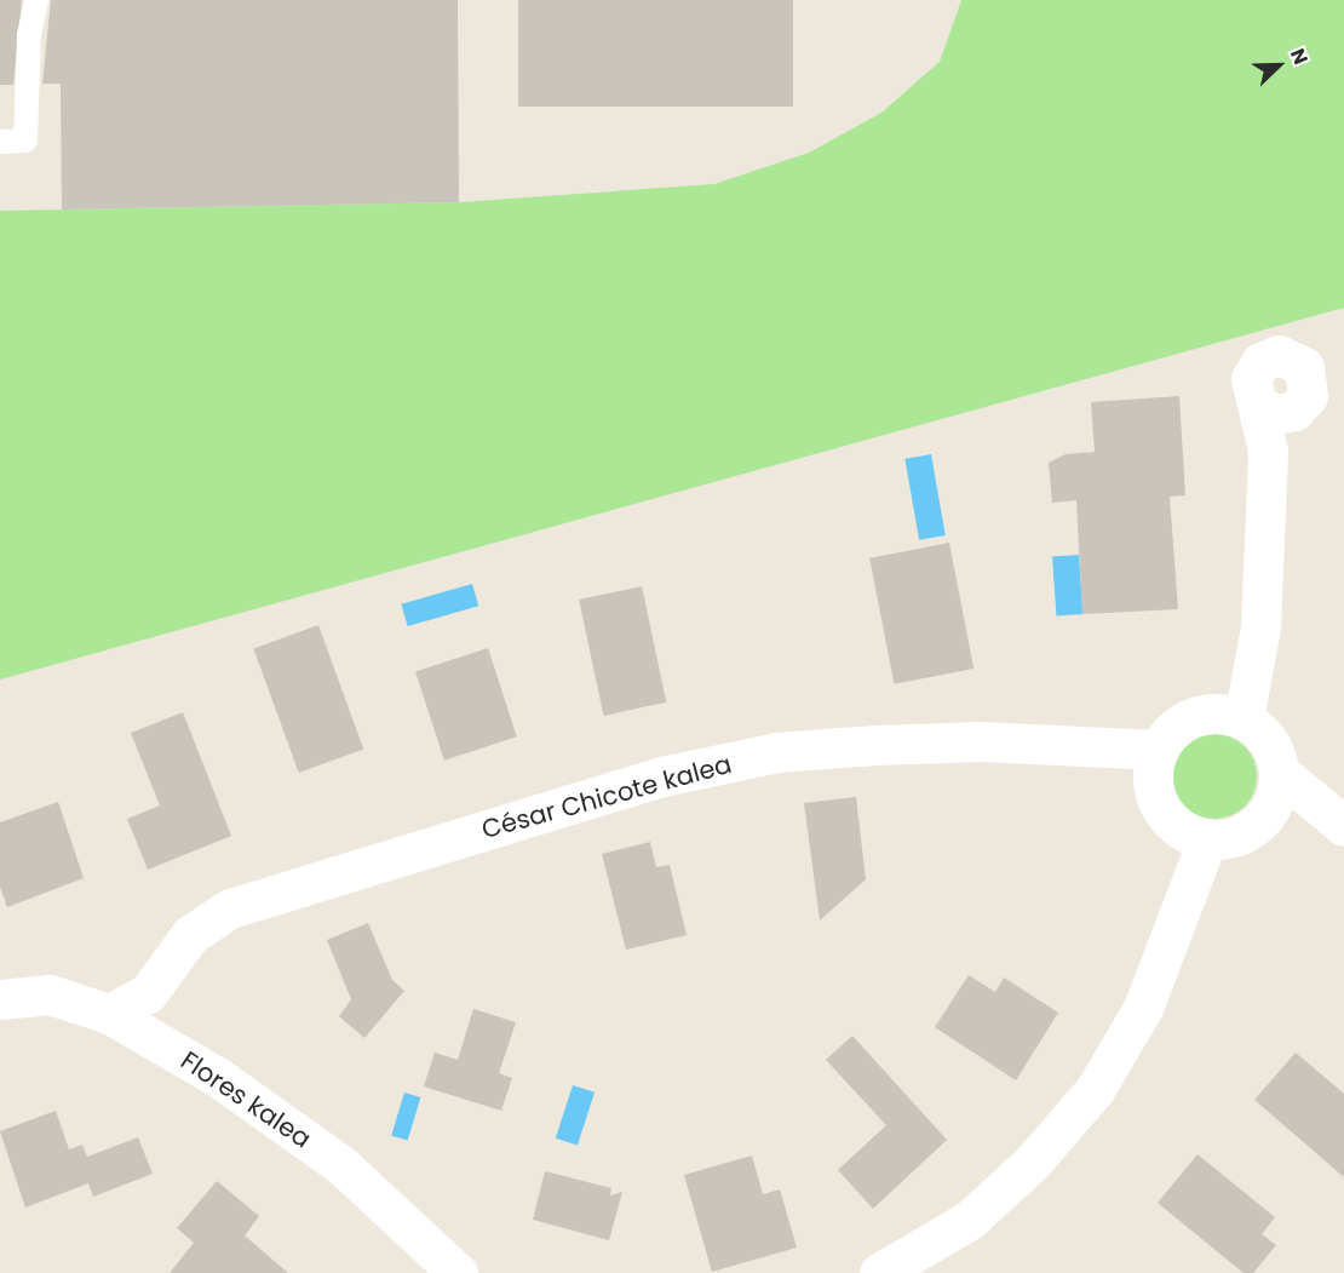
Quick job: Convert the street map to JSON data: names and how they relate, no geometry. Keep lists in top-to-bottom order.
{
  "streets": {
    "street": ["César Chicote kalea", "Flores kalea"]
  },
  "crossings": [
    ["César Chicote kalea", "Flores kalea"]
  ],
  "north": "top right"
}
